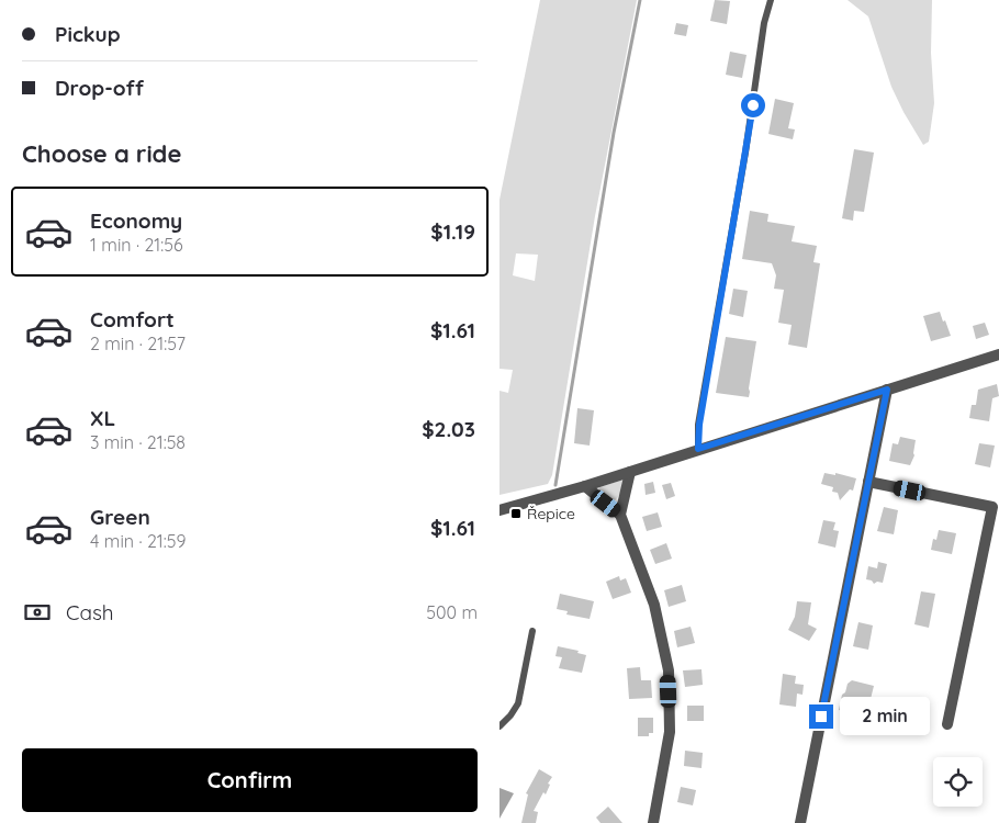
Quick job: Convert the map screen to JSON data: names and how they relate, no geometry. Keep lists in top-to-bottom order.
{
  "places": {
    "transit": ["Řepice"]
  },
  "page": {
    "banner": ["Pickup", "Drop-off"],
    "heading": "Choose a ride",
    "list": [
      {
        "name": "Economy",
        "note": "1 min · 21:56",
        "value": "$1.19"
      },
      {
        "name": "Comfort",
        "note": "2 min · 21:57",
        "value": "$1.61"
      },
      {
        "name": "XL",
        "note": "3 min · 21:58",
        "value": "$2.03"
      },
      {
        "name": "Green",
        "note": "4 min · 21:59",
        "value": "$1.61"
      }
    ],
    "pay": ["Cash", "500 m"],
    "bubble": "2 min",
    "buttons": "Confirm"
  }
}
